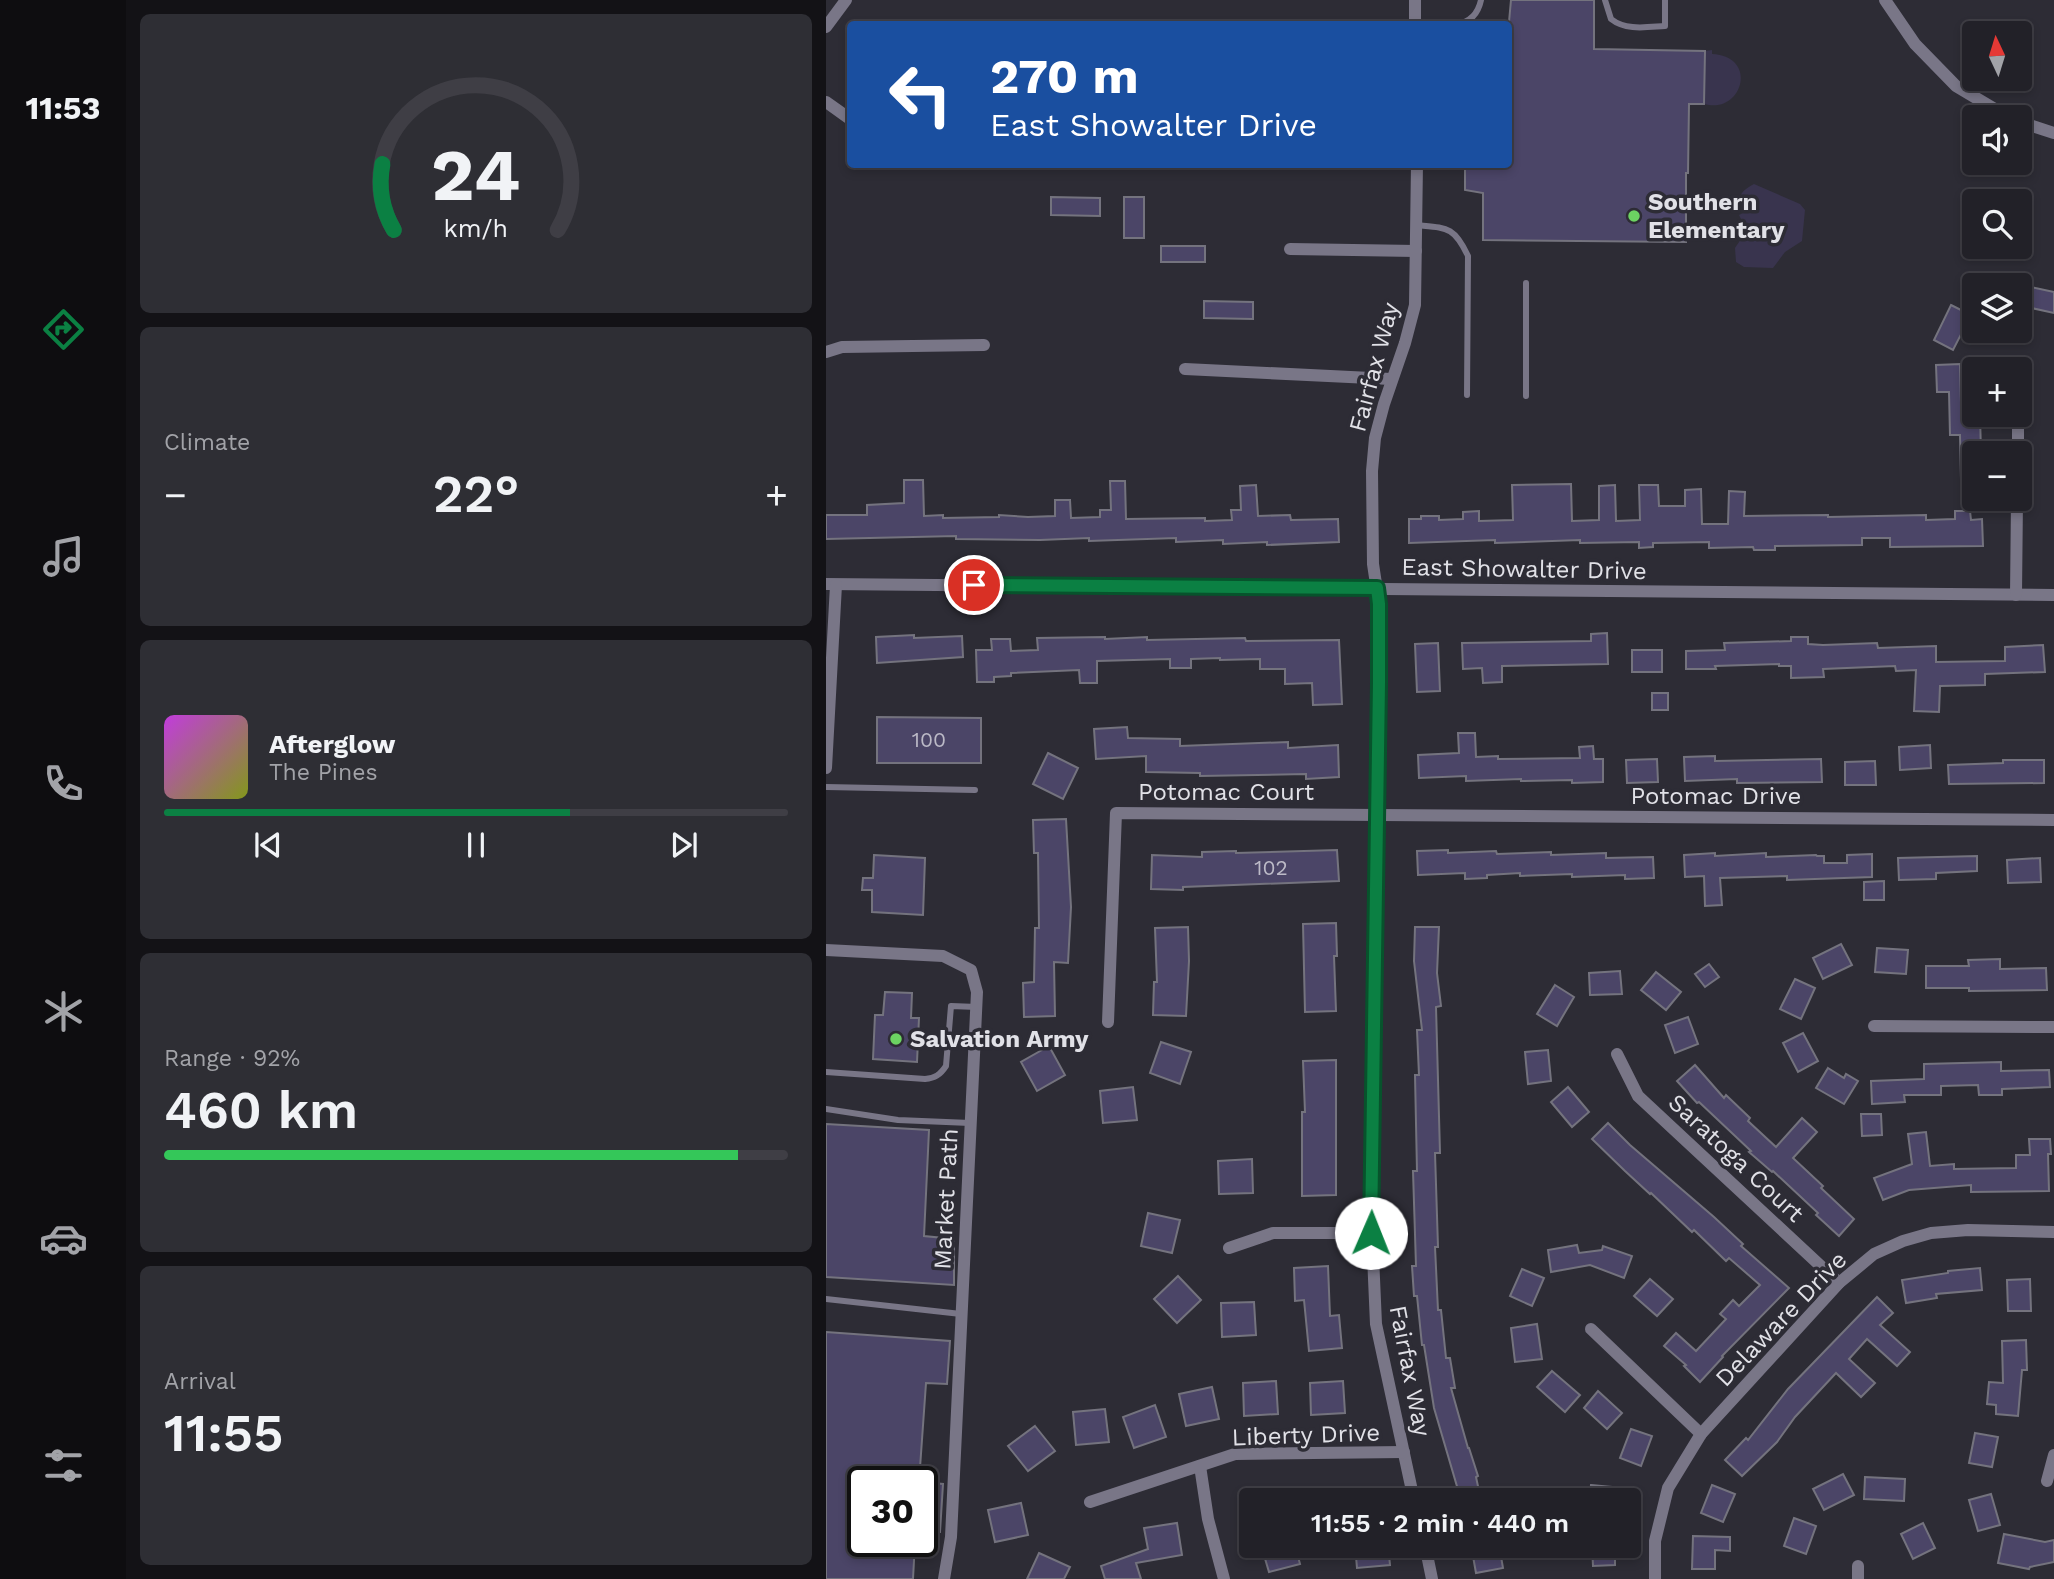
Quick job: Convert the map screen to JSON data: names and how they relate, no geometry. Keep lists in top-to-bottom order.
{
  "streets": {
    "street": [
      "Fairfax Way",
      "East Showalter Drive",
      "Potomac Court",
      "Potomac Drive",
      "Saratoga Court",
      "Market Path",
      "Delaware Drive",
      "Liberty Drive"
    ]
  },
  "crossings": [
    ["Fairfax Way", "East Showalter Drive"],
    ["Fairfax Way", "Potomac Court"],
    ["Fairfax Way", "Potomac Drive"],
    ["Fairfax Way", "Liberty Drive"],
    ["Potomac Court", "Potomac Drive"],
    ["Saratoga Court", "Delaware Drive"]
  ],
  "places": ["Southern Elementary", "Salvation Army"],
  "house_numbers": ["100", "102"],
  "north": "top",
  "page": {
    "tabs": "11:53",
    "map_buttons": ["+", "−"],
    "turn": ["270 m", "East Showalter Drive"],
    "tile": [
      "Climate",
      ["Range · 92%", "460 km"],
      ["Arrival", "11:55"]
    ],
    "heat": ["−", "22°", "+"],
    "song": ["Afterglow", "The Pines"],
    "limit": "30",
    "trip": "11:55 · 2 min · 440 m",
    "gauge": ["24", "km/h"]
  }
}
